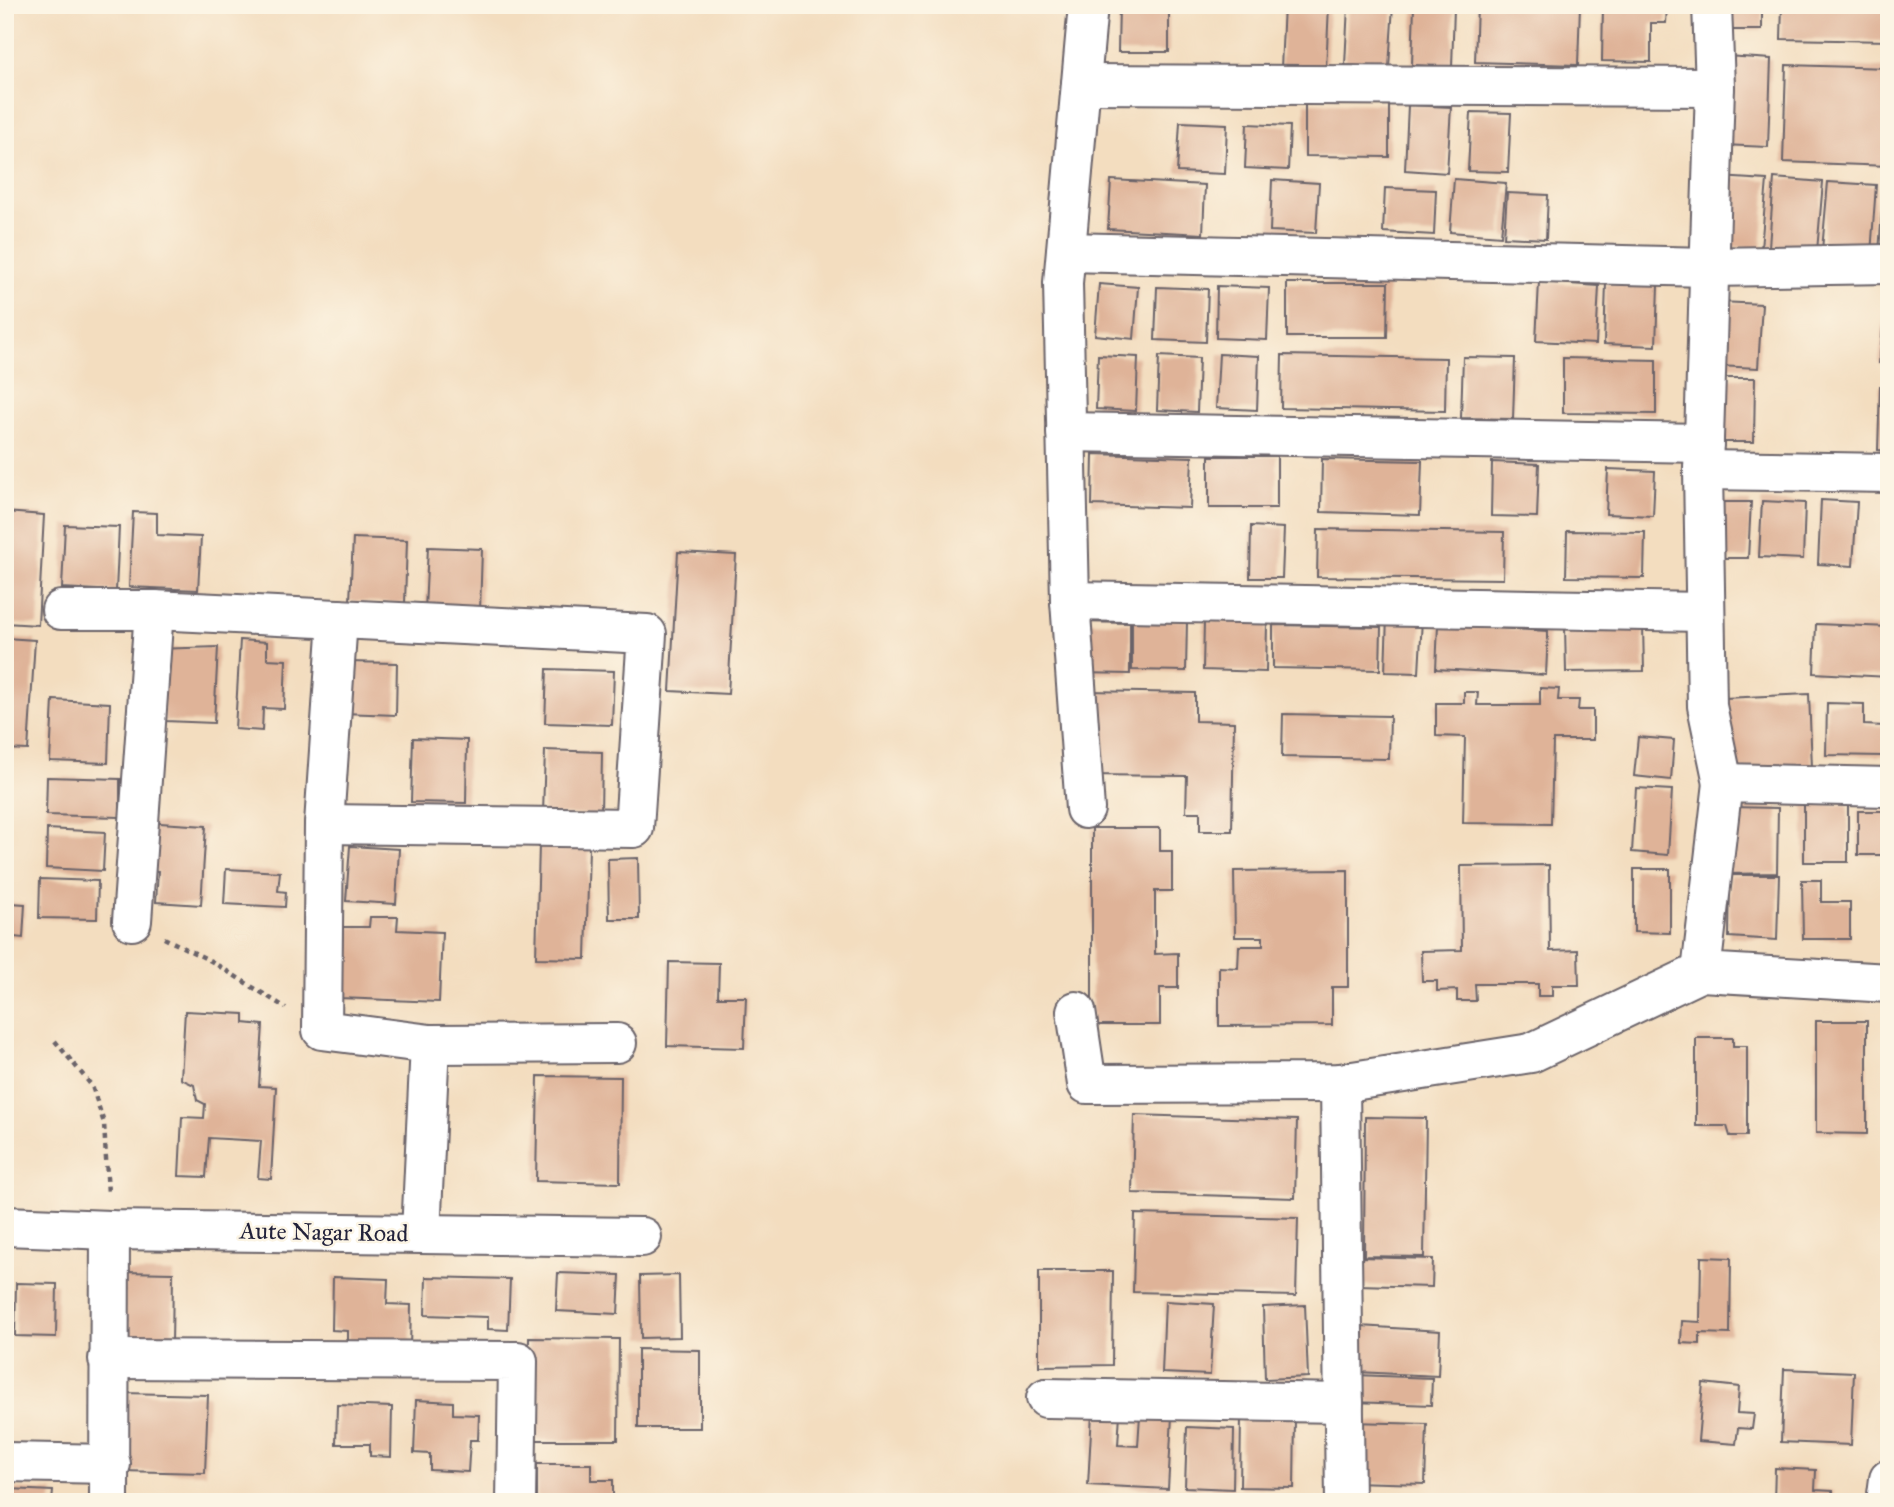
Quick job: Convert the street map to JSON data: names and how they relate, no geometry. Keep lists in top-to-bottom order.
{
  "streets": {
    "street": ["Aute Nagar Road"]
  }
}
